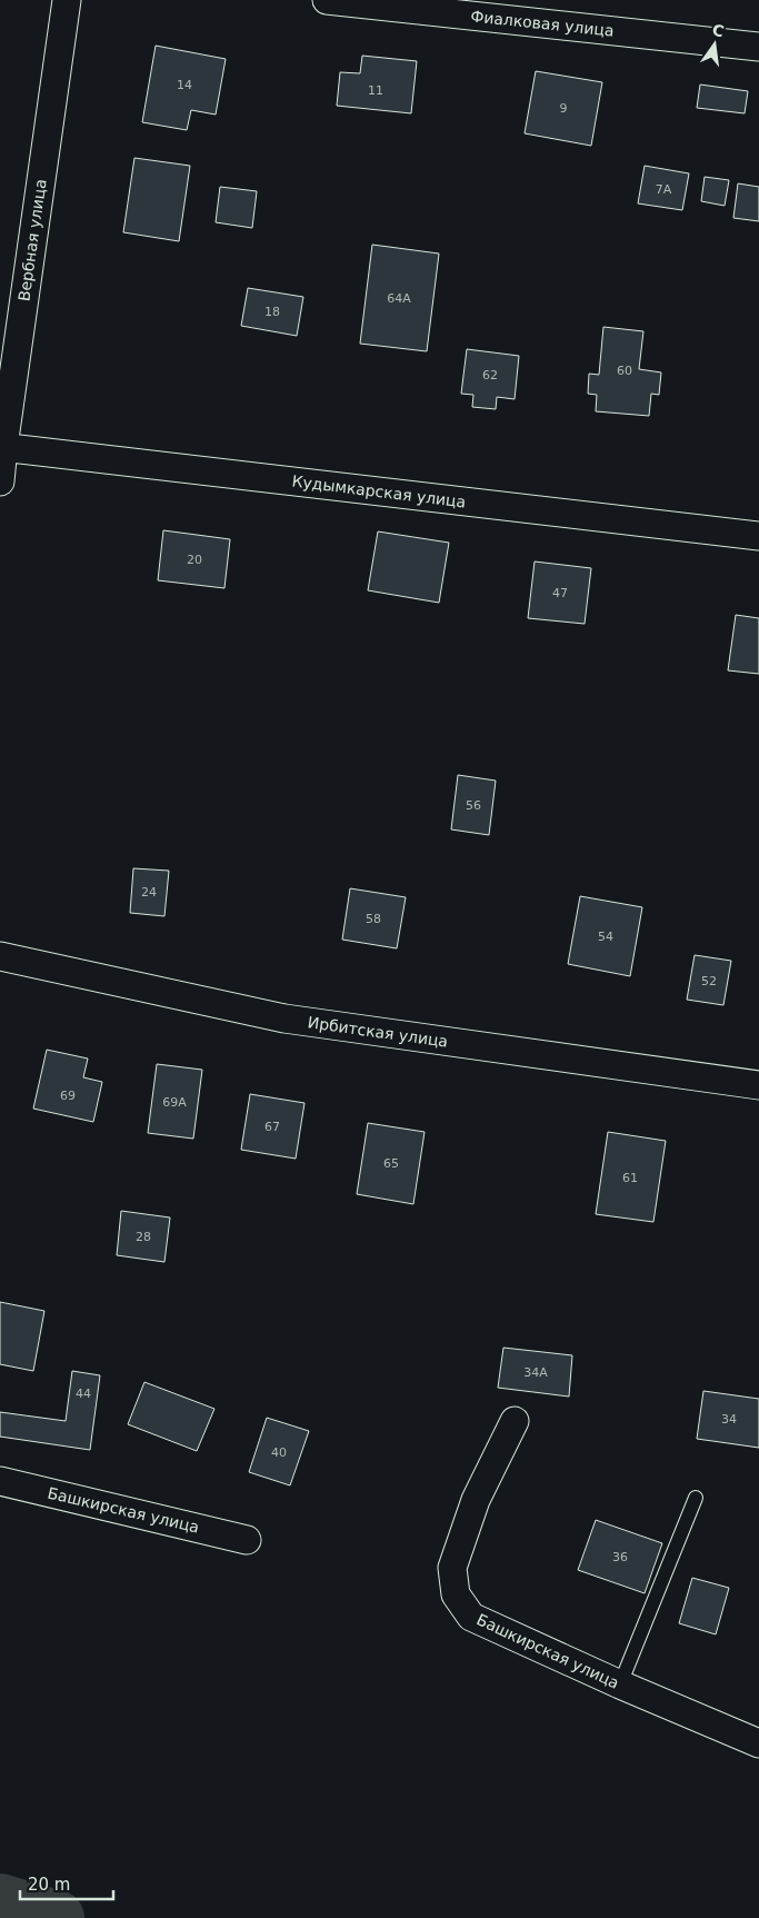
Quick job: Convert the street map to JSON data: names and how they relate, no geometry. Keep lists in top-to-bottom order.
{
  "streets": {
    "street": [
      "Фиалковая улица",
      "Вербная улица",
      "Кудымкарская улица",
      "Ирбитская улица",
      "Башкирская улица"
    ]
  },
  "crossings": [
    ["Вербная улица", "Кудымкарская улица"]
  ],
  "house_numbers": [
    "14",
    "11",
    "9",
    "7А",
    "64А",
    "18",
    "60",
    "62",
    "20",
    "47",
    "56",
    "24",
    "58",
    "54",
    "52",
    "69",
    "69А",
    "67",
    "65",
    "61",
    "28",
    "34А",
    "44",
    "34",
    "40",
    "36"
  ],
  "scale_bar": "20 m",
  "north": "top"
}
